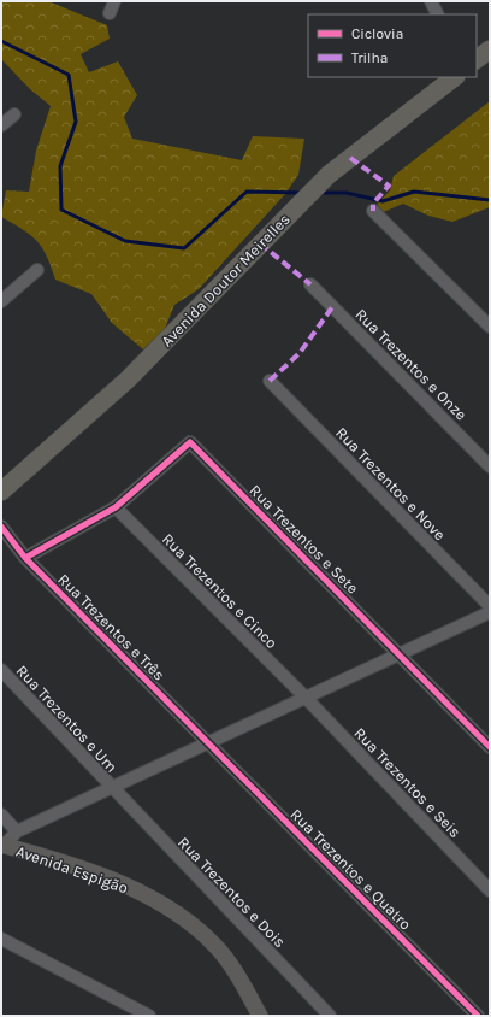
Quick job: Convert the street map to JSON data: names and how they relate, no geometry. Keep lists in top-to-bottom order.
{
  "streets": {
    "main road": ["Avenida Doutor Meirelles"],
    "street": [
      "Rua Trezentos e Onze",
      "Rua Trezentos e Nove",
      "Rua Trezentos e Sete",
      "Rua Trezentos e Cinco",
      "Rua Trezentos e Três",
      "Rua Trezentos e Um",
      "Rua Trezentos e Seis",
      "Avenida Espigão",
      "Rua Trezentos e Quatro",
      "Rua Trezentos e Dois"
    ]
  },
  "crossings": [
    ["Rua Trezentos e Sete", "Rua Trezentos e Cinco"],
    ["Rua Trezentos e Cinco", "Rua Trezentos e Seis"],
    ["Rua Trezentos e Três", "Rua Trezentos e Quatro"],
    ["Rua Trezentos e Um", "Rua Trezentos e Dois"]
  ],
  "legend": ["Ciclovia", "Trilha"]
}
